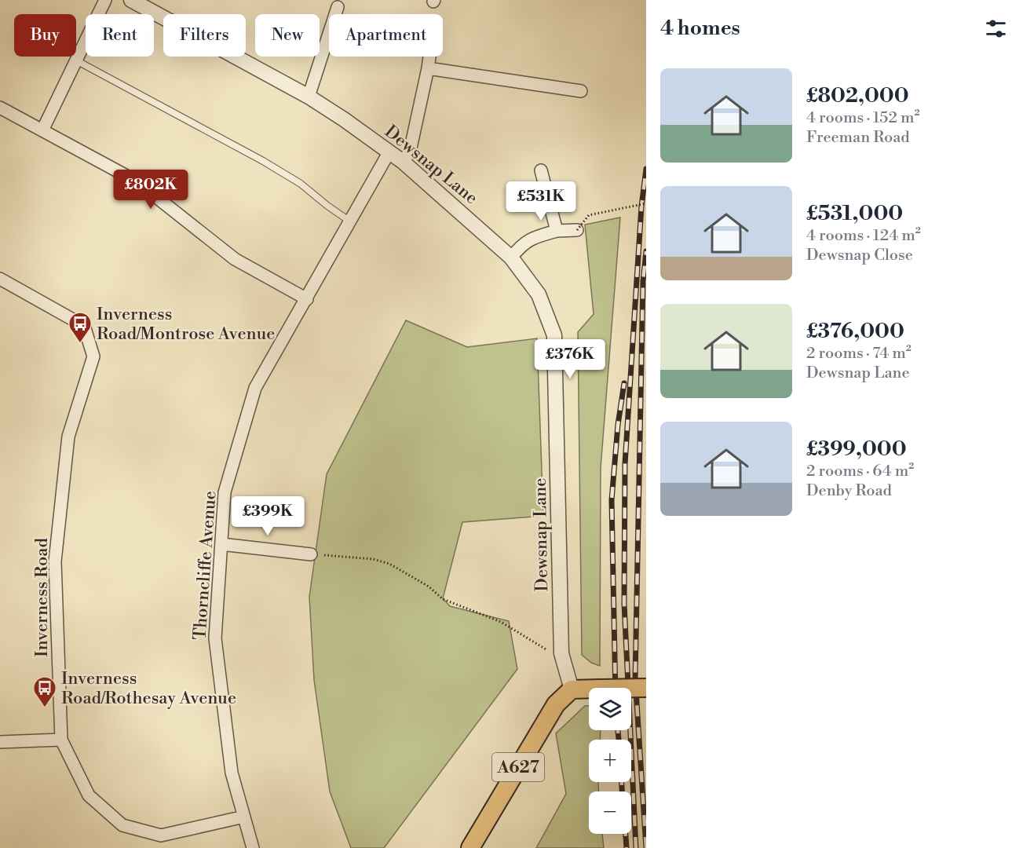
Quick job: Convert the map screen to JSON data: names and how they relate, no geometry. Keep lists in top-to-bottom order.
{
  "streets": {
    "main road": ["A627"],
    "street": ["Dewsnap Lane", "Thorncliffe Avenue", "Inverness Road"]
  },
  "crossings": [
    ["Dewsnap Lane", "Thorncliffe Avenue"],
    ["Dewsnap Lane", "A627"],
    ["Thorncliffe Avenue", "Inverness Road"]
  ],
  "places": {
    "bus stop": ["Inverness Road/Montrose Avenue", "Inverness Road/Rothesay Avenue"]
  },
  "page": {
    "heading": "4 homes",
    "chip": [
      "Buy",
      "Rent",
      "Filters",
      "New",
      "Apartment"
    ],
    "list": [
      {
        "name": "£802,000",
        "note": "4 rooms · 152 m² · Freeman Road"
      },
      {
        "name": "£531,000",
        "note": "4 rooms · 124 m² · Dewsnap Close"
      },
      {
        "name": "£376,000",
        "note": "2 rooms · 74 m² · Dewsnap Lane"
      },
      {
        "name": "£399,000",
        "note": "2 rooms · 64 m² · Denby Road"
      }
    ],
    "price": [
      "£802K",
      "£531K",
      "£376K",
      "£399K"
    ],
    "map_buttons": ["+", "−"]
  }
}
